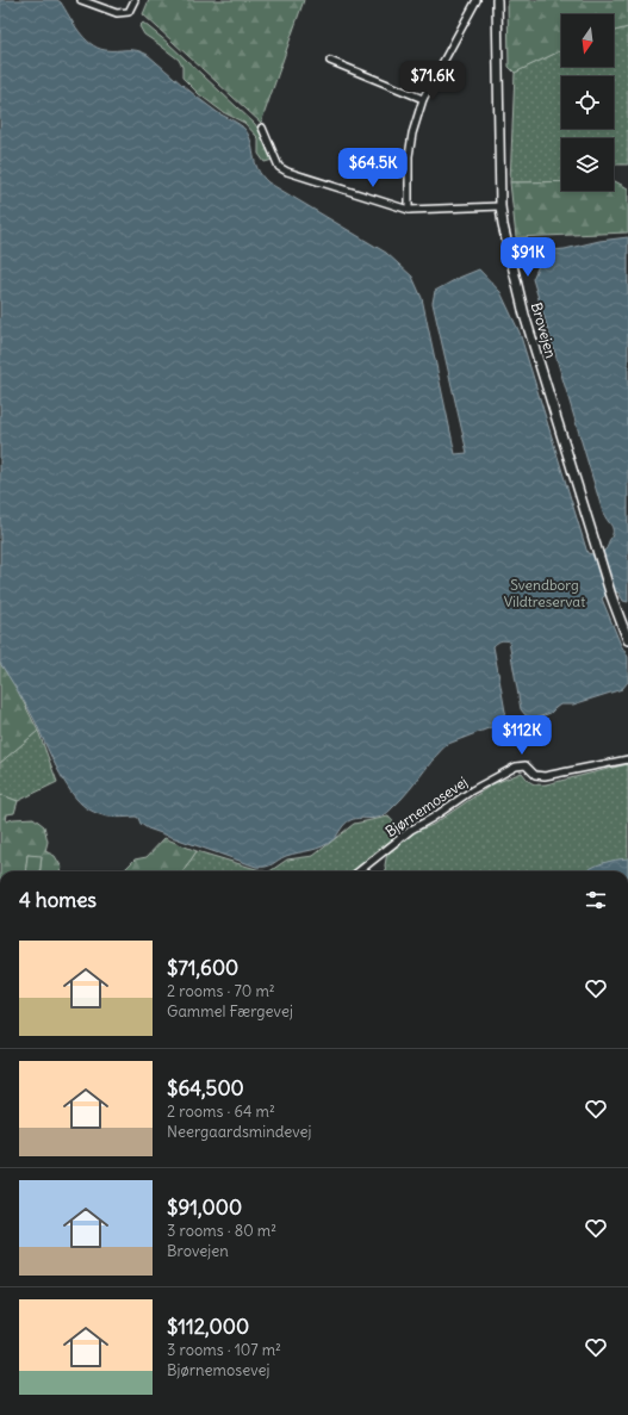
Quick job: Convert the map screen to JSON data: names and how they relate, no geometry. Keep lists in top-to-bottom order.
{
  "streets": {
    "street": ["Brovejen", "Bjørnemosevej"]
  },
  "parks": ["Svendborg Vildtreservat"],
  "north": "bottom",
  "page": {
    "price": [
      "$71.6K",
      "$64.5K",
      "$91K",
      "$112K"
    ],
    "heading": "4 homes",
    "list": [
      {
        "name": "$71,600",
        "note": "2 rooms · 70 m² · Gammel Færgevej"
      },
      {
        "name": "$64,500",
        "note": "2 rooms · 64 m² · Neergaardsmindevej"
      },
      {
        "name": "$91,000",
        "note": "3 rooms · 80 m² · Brovejen"
      },
      {
        "name": "$112,000",
        "note": "3 rooms · 107 m² · Bjørnemosevej"
      }
    ]
  }
}
